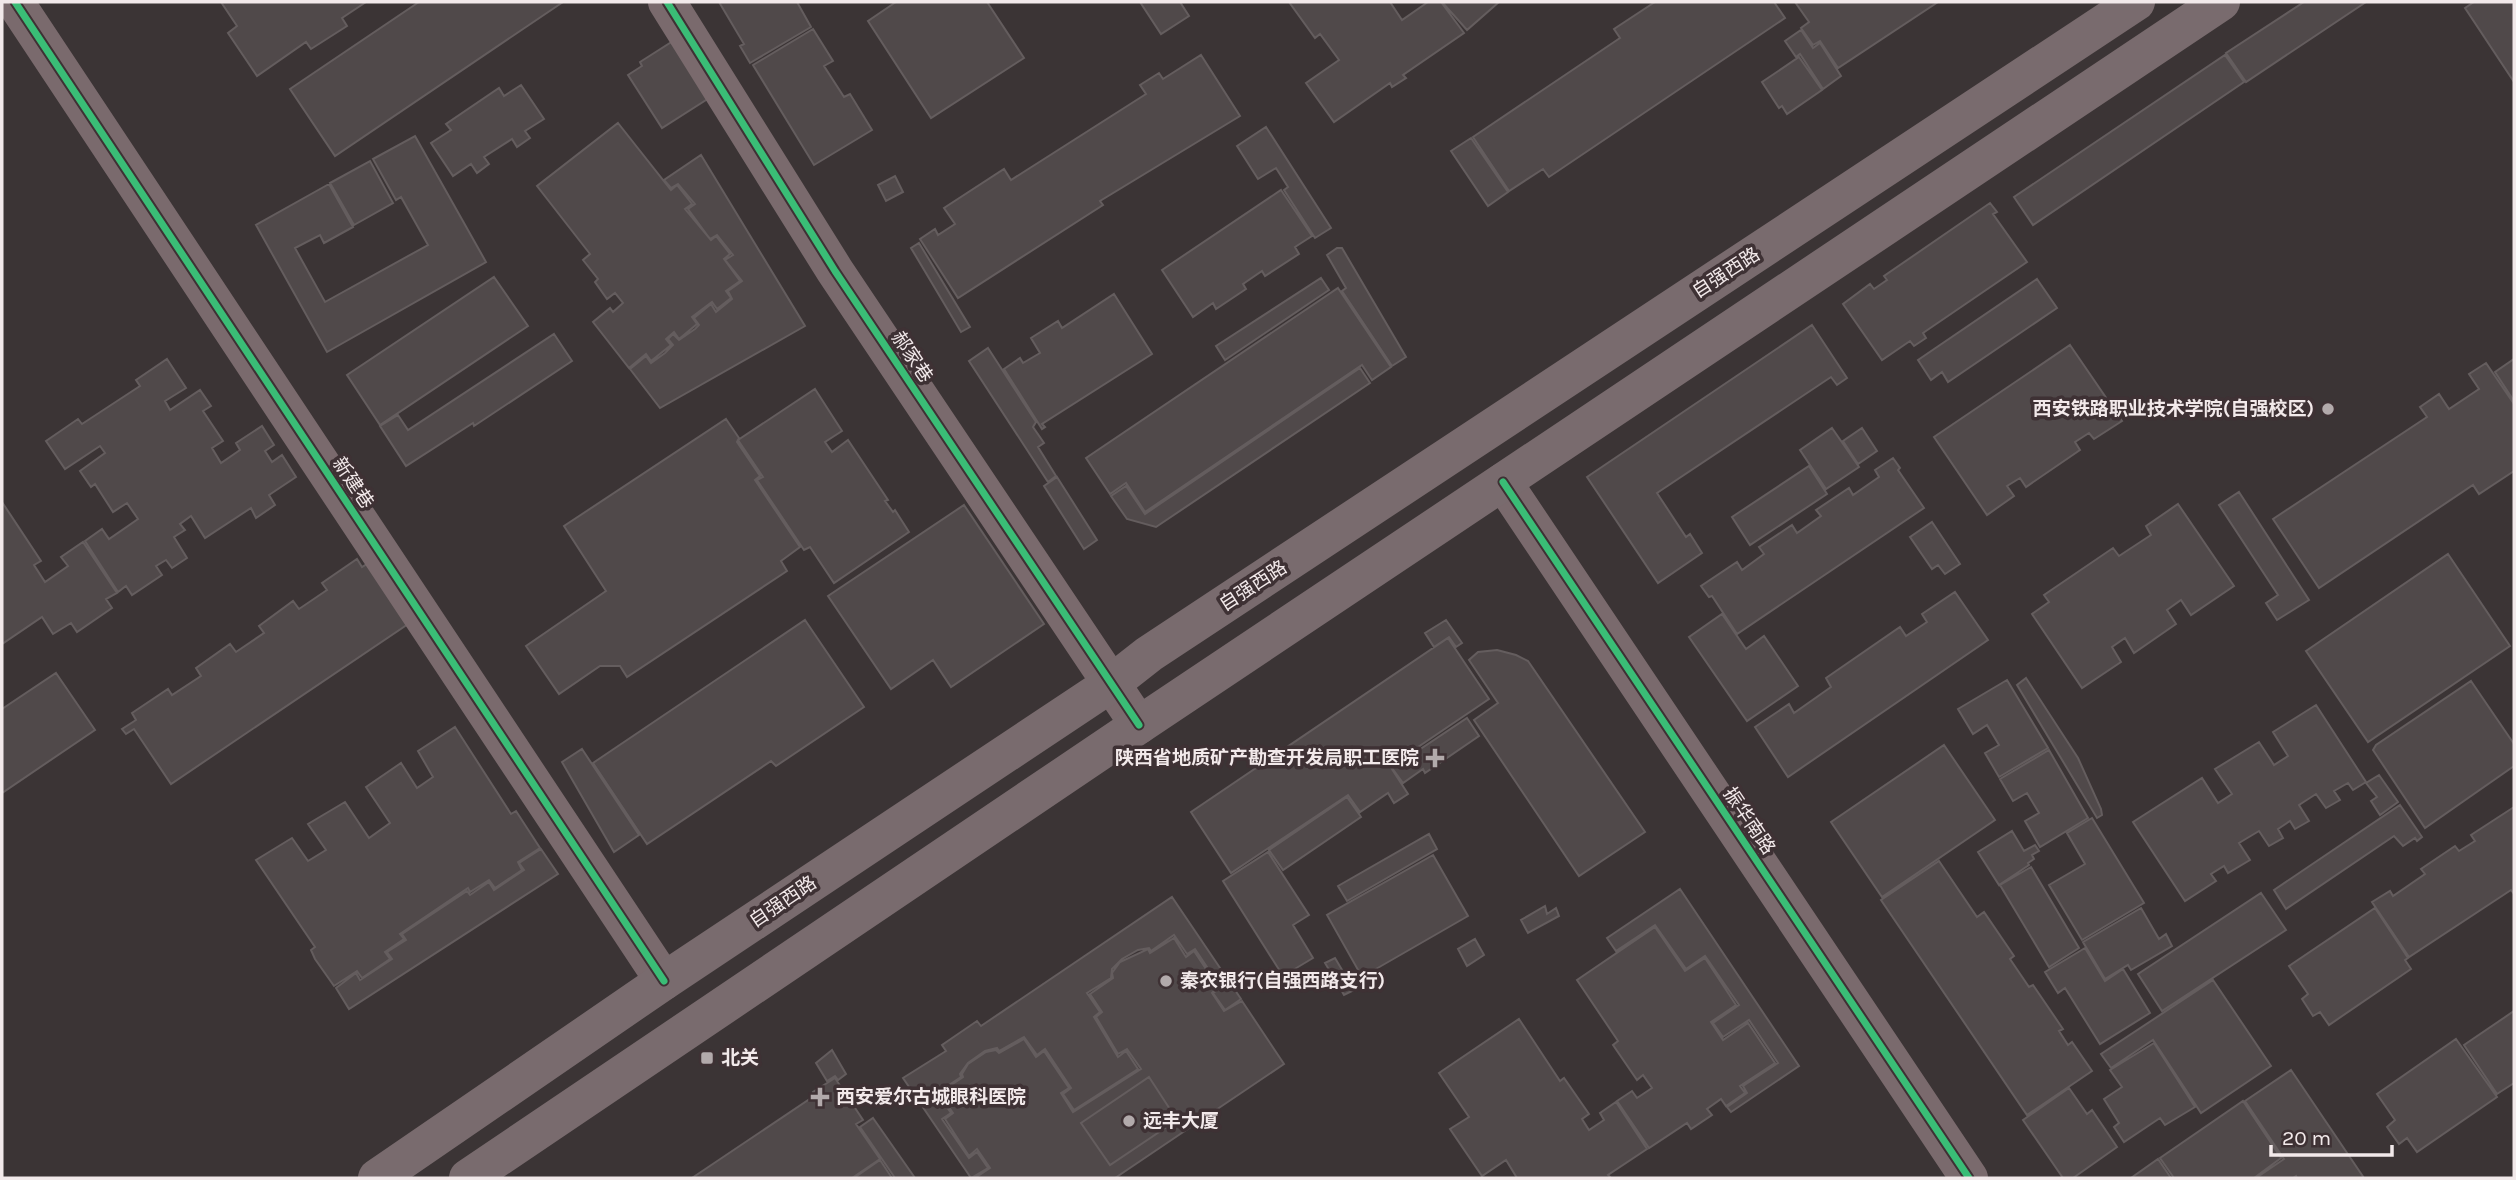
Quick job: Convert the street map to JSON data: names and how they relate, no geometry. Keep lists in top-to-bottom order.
{
  "streets": {
    "main road": ["自强西路"],
    "street": ["郝家巷", "新建巷", "振华南路"]
  },
  "crossings": [
    ["自强西路", "郝家巷"],
    ["自强西路", "新建巷"]
  ],
  "places": {
    "other": ["西安铁路职业技术学院(自强校区)", "秦农银行(自强西路支行)", "远丰大厦"],
    "health": ["陕西省地质矿产勘查开发局职工医院", "西安爱尔古城眼科医院"],
    "transit": ["北关"]
  },
  "scale_bar": "20 m"
}
